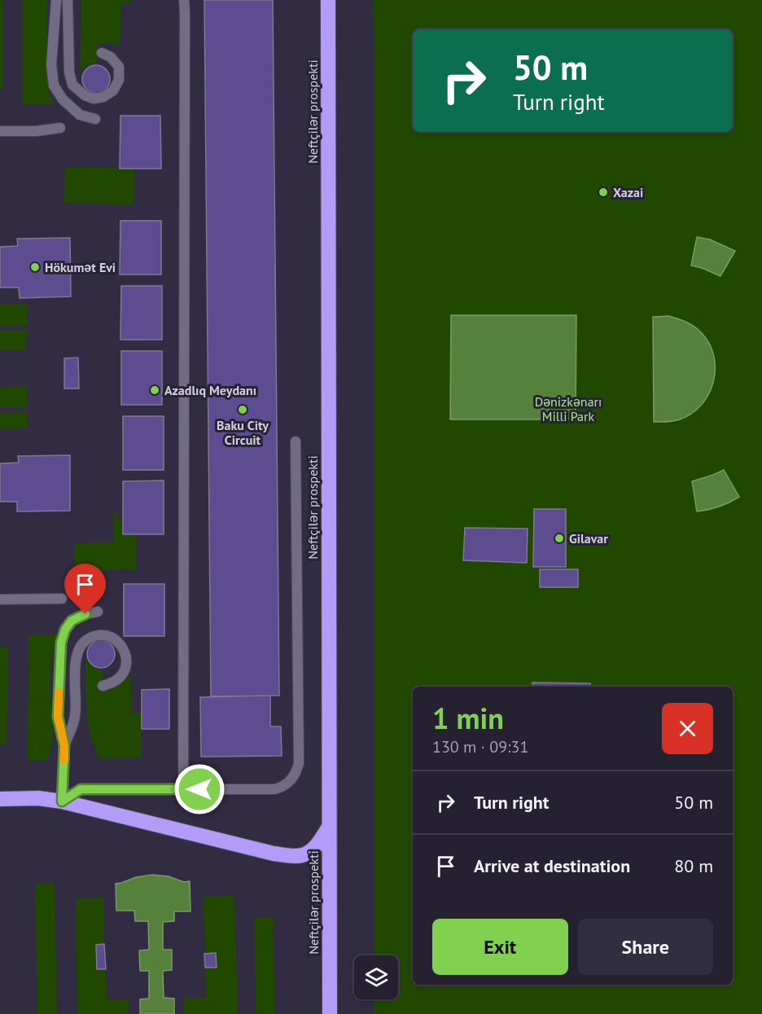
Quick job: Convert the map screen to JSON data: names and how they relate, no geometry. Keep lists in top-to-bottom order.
{
  "streets": {
    "highway": ["Neftçilər prospekti"]
  },
  "parks": ["Dənizkənarı Milli Park"],
  "places": [
    "Xazai",
    "Hökumət Evi",
    "Azadlıq Meydanı",
    "Baku City Circuit",
    "Gilavar"
  ],
  "page": {
    "turn": ["50 m", "Turn right"],
    "heading": ["1 min", "130 m · 09:31"],
    "list": [
      {
        "name": "Turn right",
        "value": "50 m"
      },
      {
        "name": "Arrive at destination",
        "value": "80 m"
      }
    ],
    "buttons": ["Exit", "Share"]
  }
}
